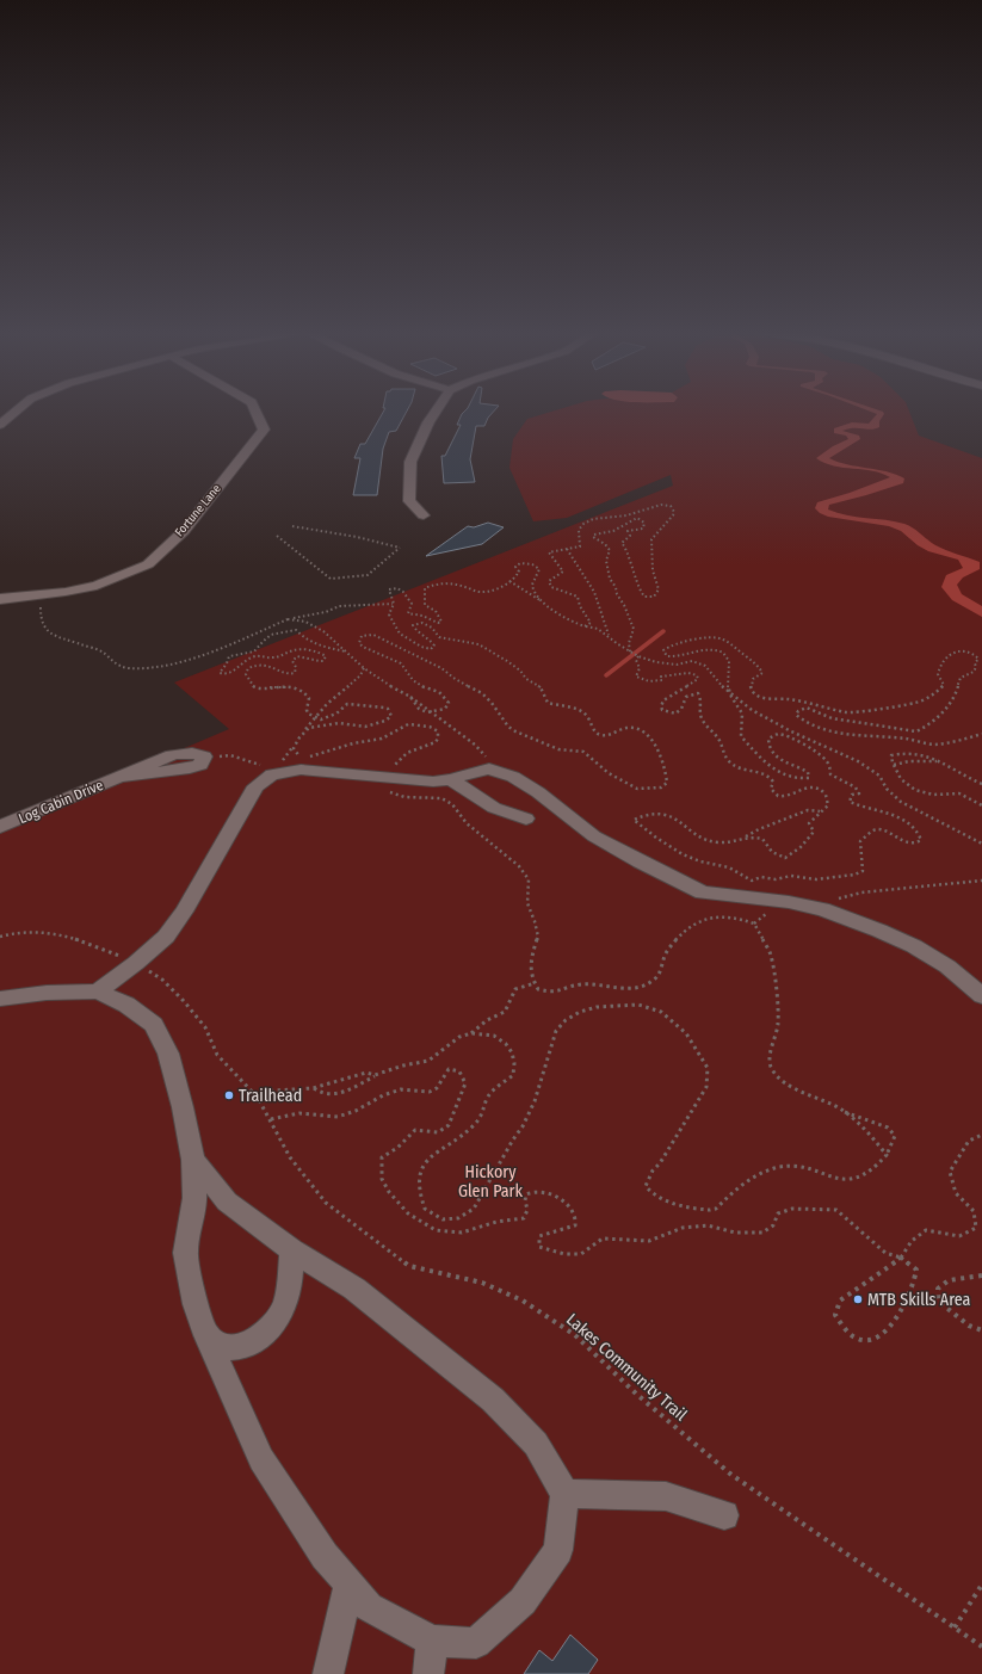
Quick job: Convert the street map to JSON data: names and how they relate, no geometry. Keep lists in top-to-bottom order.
{
  "streets": {
    "street": ["Fortune Lane", "Log Cabin Drive"],
    "path": ["Lakes Community Trail"]
  },
  "parks": ["Hickory Glen Park"],
  "places": ["Trailhead", "MTB Skills Area"]
}
